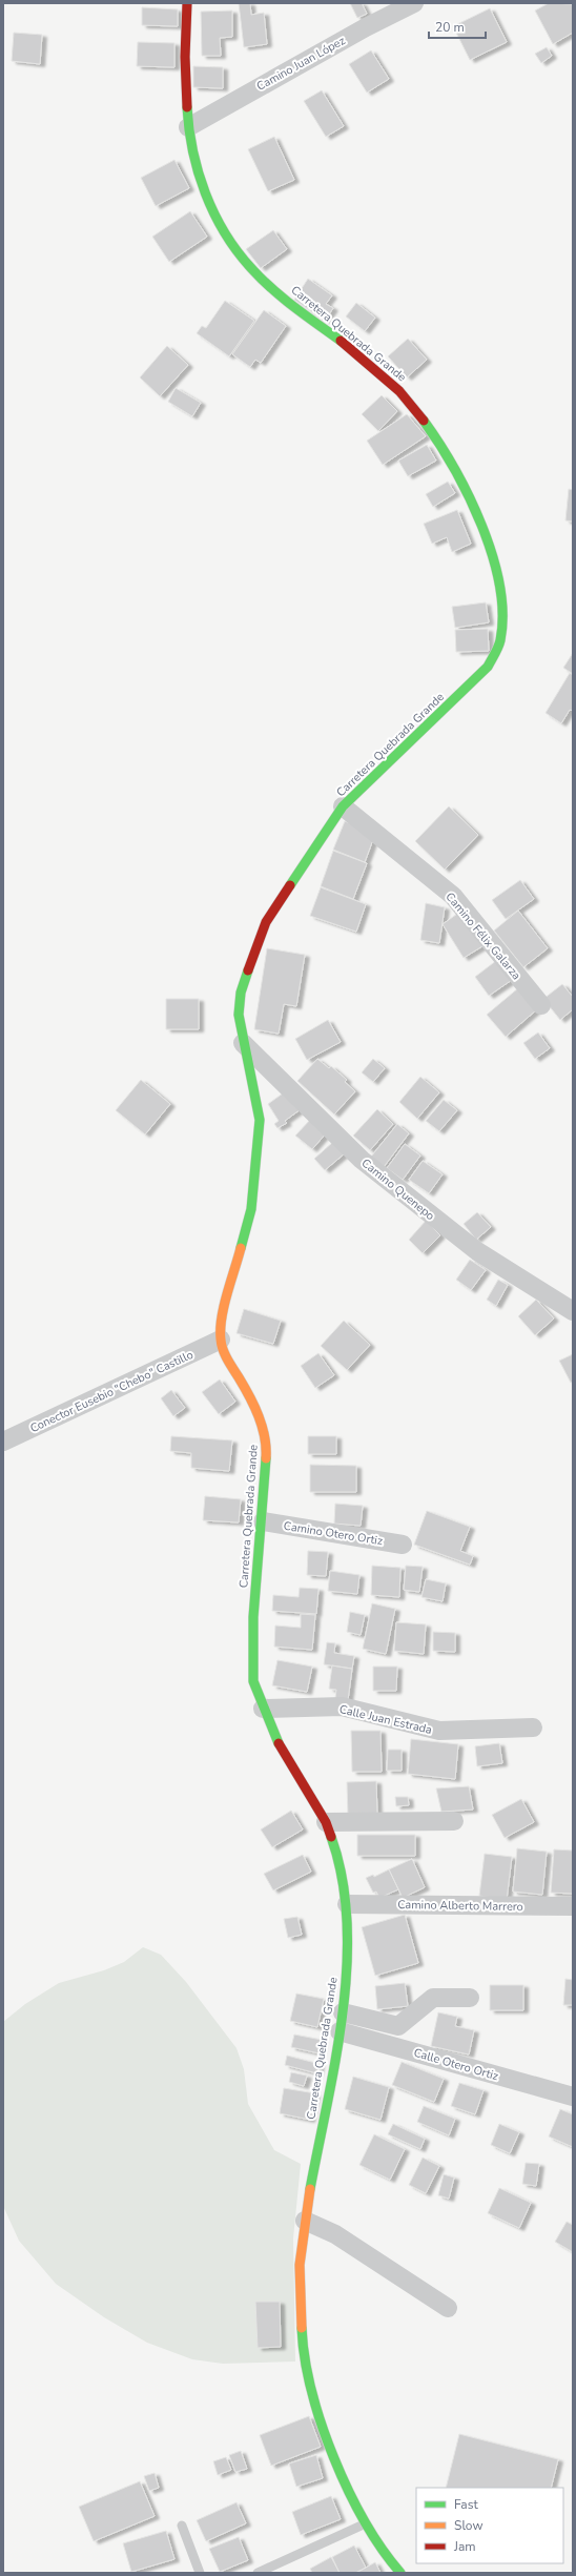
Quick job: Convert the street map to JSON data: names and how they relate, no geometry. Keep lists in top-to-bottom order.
{
  "streets": {
    "street": [
      "Camino Juan López",
      "Carretera Quebrada Grande",
      "Camino Félix Galarza",
      "Camino Quenepo",
      "Conector Eusebio \"Chebo\" Castillo",
      "Camino Otero Ortiz",
      "Calle Juan Estrada",
      "Camino Alberto Marrero",
      "Calle Otero Ortiz"
    ]
  },
  "crossings": [
    ["Camino Juan López", "Carretera Quebrada Grande"],
    ["Carretera Quebrada Grande", "Camino Félix Galarza"],
    ["Carretera Quebrada Grande", "Camino Quenepo"],
    ["Carretera Quebrada Grande", "Conector Eusebio \"Chebo\" Castillo"],
    ["Carretera Quebrada Grande", "Camino Otero Ortiz"],
    ["Carretera Quebrada Grande", "Calle Juan Estrada"],
    ["Carretera Quebrada Grande", "Camino Alberto Marrero"],
    ["Carretera Quebrada Grande", "Calle Otero Ortiz"]
  ],
  "legend": ["Fast", "Slow", "Jam"],
  "scale_bar": "20 m"
}
